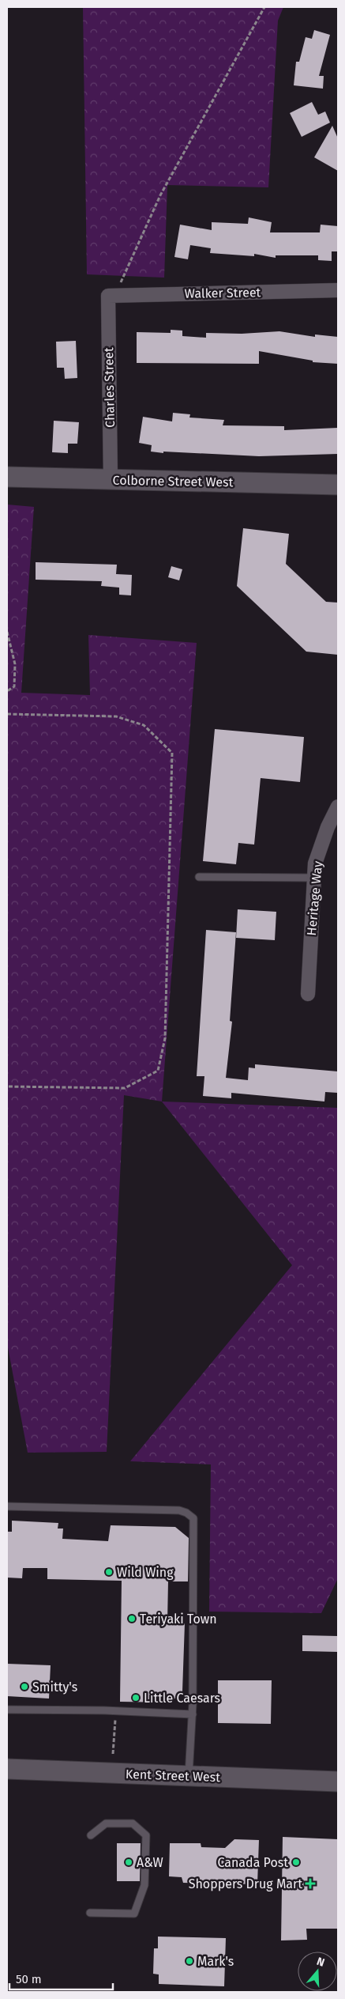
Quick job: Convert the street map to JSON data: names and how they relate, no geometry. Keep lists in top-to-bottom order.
{
  "streets": {
    "street": [
      "Walker Street",
      "Charles Street",
      "Colborne Street West",
      "Heritage Way",
      "Kent Street West"
    ]
  },
  "crossings": [
    ["Walker Street", "Charles Street"],
    ["Charles Street", "Colborne Street West"]
  ],
  "places": {
    "other": [
      "Wild Wing",
      "Teriyaki Town",
      "Smitty's",
      "Little Caesars",
      "A&W",
      "Canada Post",
      "Mark's"
    ],
    "health": ["Shoppers Drug Mart"]
  },
  "scale_bar": "50 m",
  "north": "top"
}
